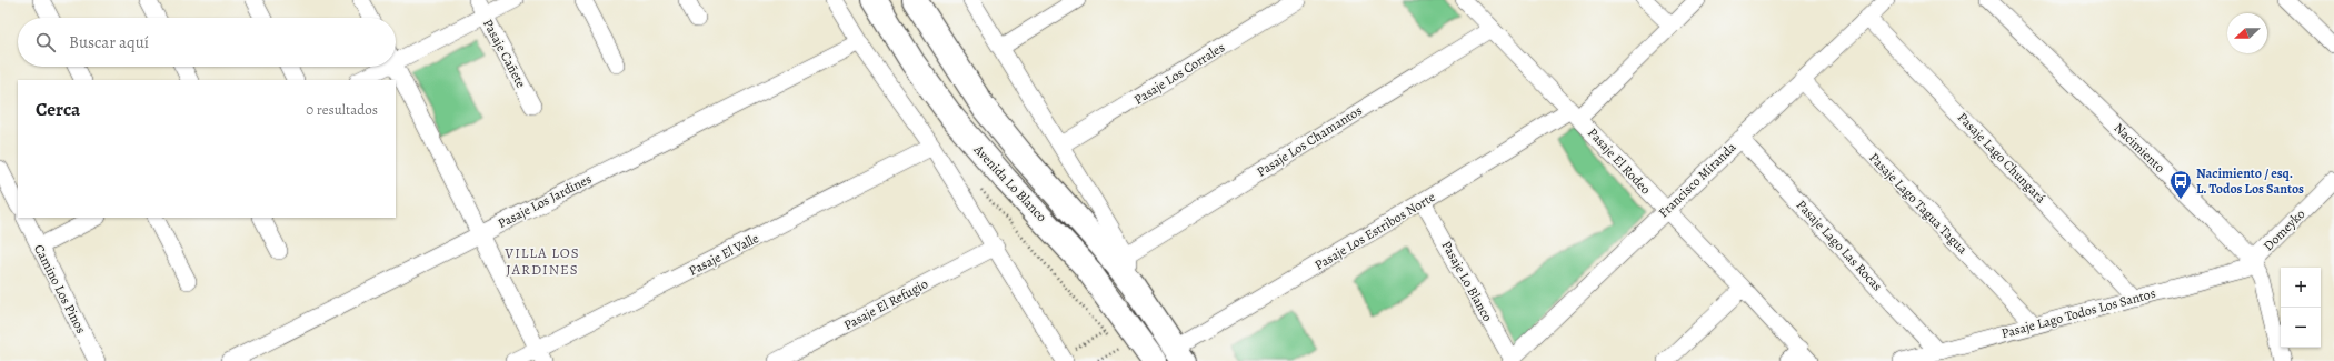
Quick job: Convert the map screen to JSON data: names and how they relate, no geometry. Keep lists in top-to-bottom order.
{
  "streets": {
    "main road": ["Avenida Lo Blanco"],
    "street": [
      "Pasaje Cañete",
      "Pasaje Los Corrales",
      "Pasaje Los Chamantos",
      "Nacimiento",
      "Pasaje Lago Chungará",
      "Pasaje El Rodeo",
      "Francisco Miranda",
      "Pasaje Los Jardines",
      "Pasaje Lago Tagua Tagua",
      "Domeyko",
      "Pasaje Los Estribos Norte",
      "Pasaje Lago Las Rocas",
      "Pasaje El Valle",
      "Pasaje Lo Blanco",
      "Camino Los Pinos",
      "Pasaje El Refugio",
      "Pasaje Lago Todos Los Santos"
    ]
  },
  "crossings": [
    ["Pasaje Los Corrales", "Avenida Lo Blanco"],
    ["Pasaje Los Chamantos", "Pasaje El Rodeo"],
    ["Pasaje Los Chamantos", "Avenida Lo Blanco"],
    ["Nacimiento", "Domeyko"],
    ["Nacimiento", "Pasaje Lago Todos Los Santos"],
    ["Pasaje Lago Chungará", "Francisco Miranda"],
    ["Pasaje Lago Chungará", "Pasaje Lago Todos Los Santos"],
    ["Pasaje El Rodeo", "Francisco Miranda"],
    ["Pasaje El Rodeo", "Pasaje Los Estribos Norte"],
    ["Francisco Miranda", "Pasaje Lago Tagua Tagua"],
    ["Francisco Miranda", "Pasaje Lago Las Rocas"],
    ["Francisco Miranda", "Pasaje Lo Blanco"],
    ["Avenida Lo Blanco", "Pasaje Los Estribos Norte"],
    ["Pasaje Lago Tagua Tagua", "Pasaje Lago Todos Los Santos"],
    ["Domeyko", "Pasaje Lago Todos Los Santos"],
    ["Pasaje Los Estribos Norte", "Pasaje Lo Blanco"],
    ["Pasaje Lago Las Rocas", "Pasaje Lago Todos Los Santos"]
  ],
  "districts": ["VILLA LOS JARDINES"],
  "places": {
    "bus stop": ["Nacimiento / esq. L. Todos Los Santos"]
  },
  "north": "left",
  "page": {
    "search": "Buscar aquí",
    "heading": ["Cerca", "0 resultados"],
    "map_buttons": ["+", "−"]
  }
}
